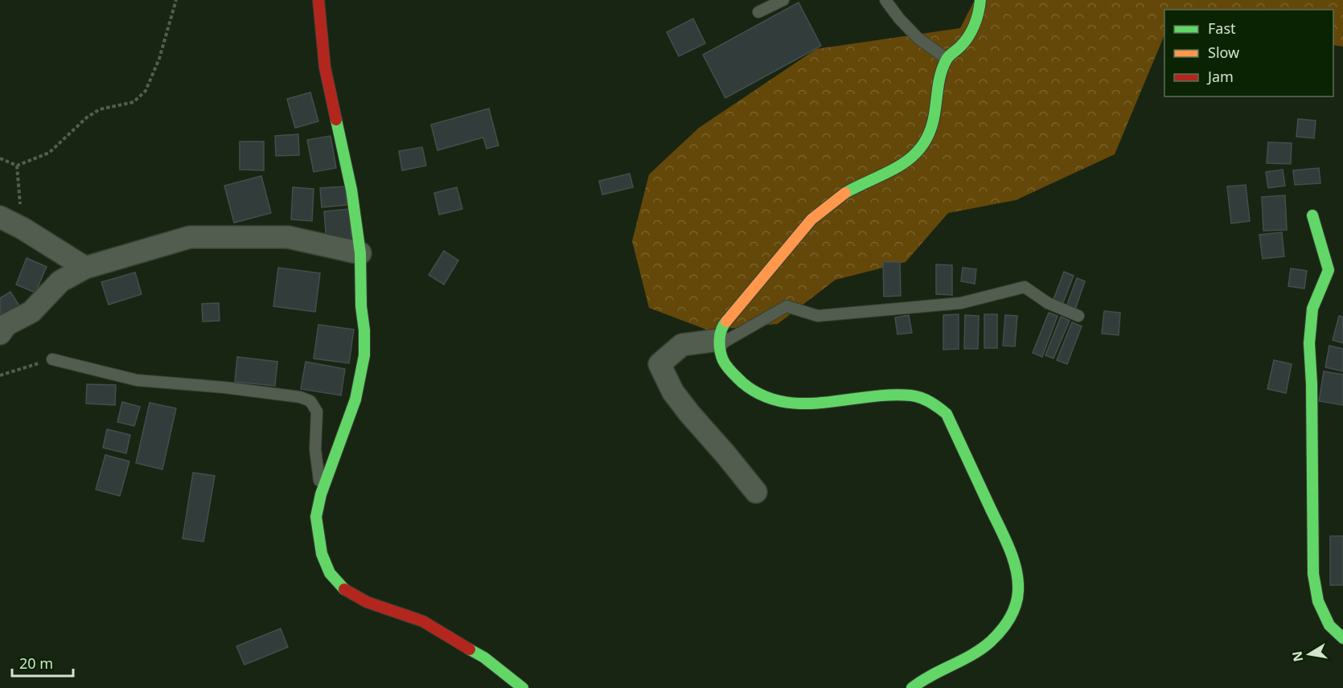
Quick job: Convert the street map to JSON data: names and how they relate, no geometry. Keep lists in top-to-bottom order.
{
  "legend": ["Fast", "Slow", "Jam"],
  "scale_bar": "20 m",
  "north": "left"
}
